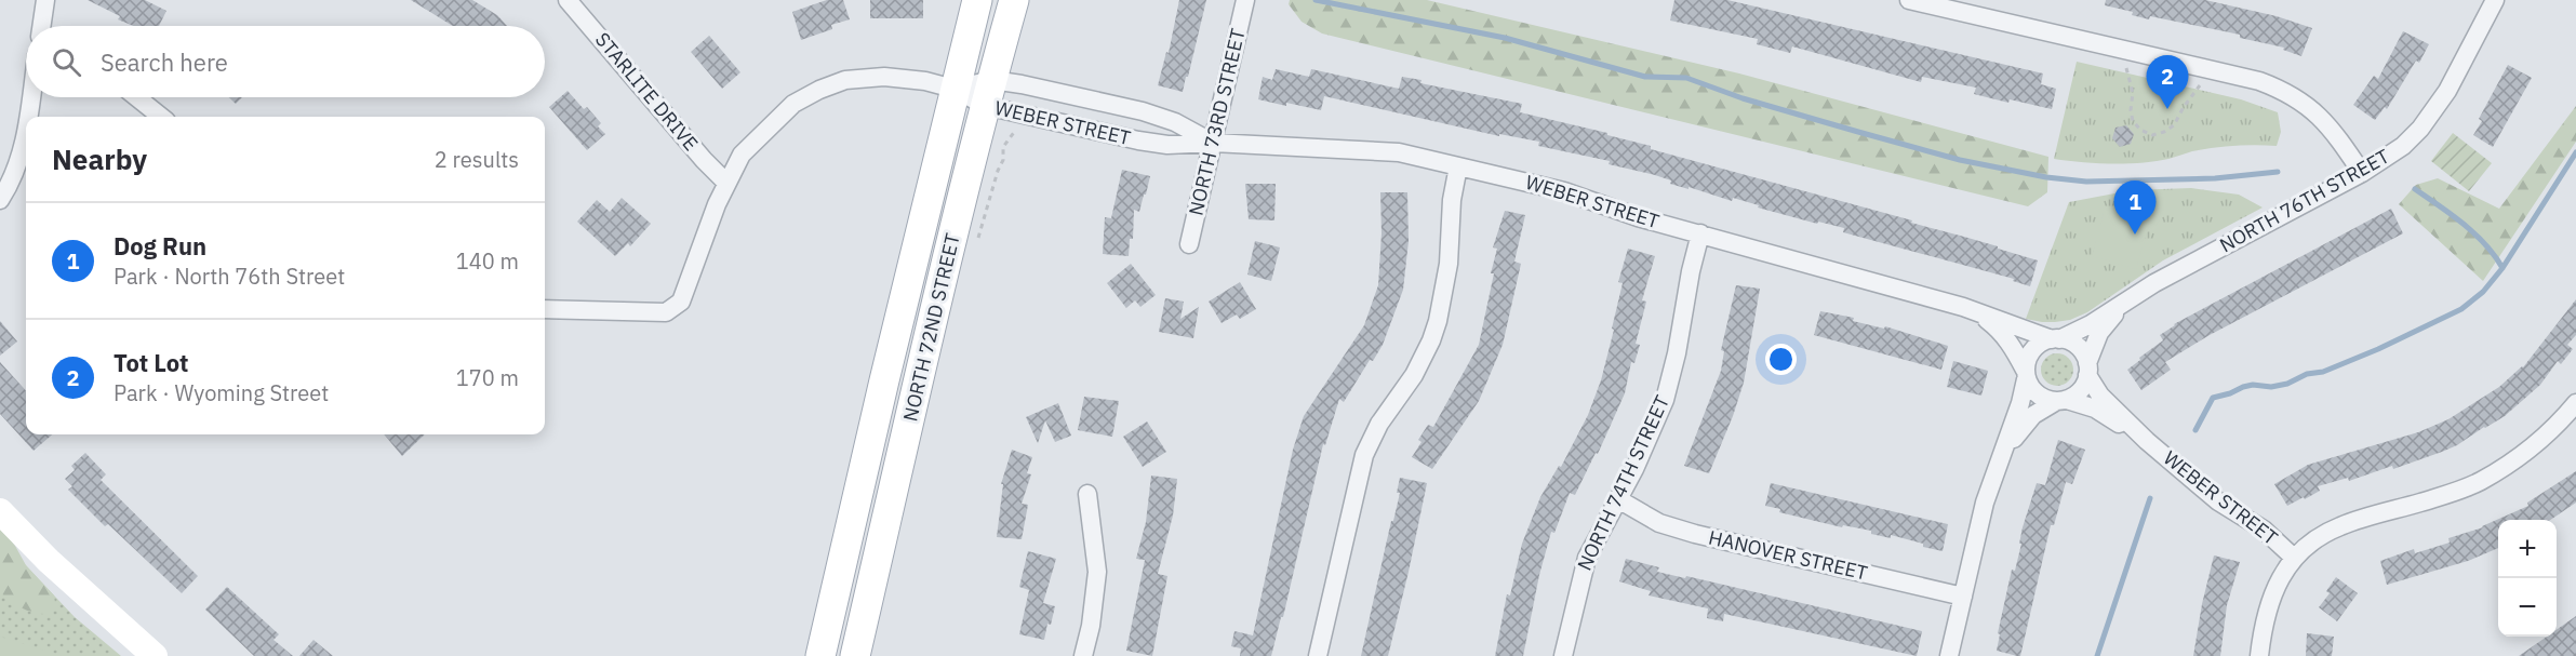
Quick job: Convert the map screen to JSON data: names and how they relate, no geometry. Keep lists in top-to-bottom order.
{
  "streets": {
    "main road": ["NORTH 72ND STREET"],
    "street": [
      "STARLITE DRIVE",
      "NORTH 73RD STREET",
      "WEBER STREET",
      "NORTH 76TH STREET",
      "NORTH 74TH STREET",
      "HANOVER STREET"
    ]
  },
  "crossings": [
    ["NORTH 73RD STREET", "WEBER STREET"],
    ["WEBER STREET", "NORTH 76TH STREET"],
    ["WEBER STREET", "NORTH 72ND STREET"],
    ["WEBER STREET", "NORTH 74TH STREET"],
    ["NORTH 74TH STREET", "HANOVER STREET"]
  ],
  "page": {
    "search": "Search here",
    "pins": ["2", "1"],
    "heading": ["Nearby", "2 results"],
    "list": [
      {
        "mark": "1",
        "name": "Dog Run",
        "note": "Park · North 76th Street",
        "value": "140 m"
      },
      {
        "mark": "2",
        "name": "Tot Lot",
        "note": "Park · Wyoming Street",
        "value": "170 m"
      }
    ],
    "map_buttons": ["+", "−"]
  }
}
